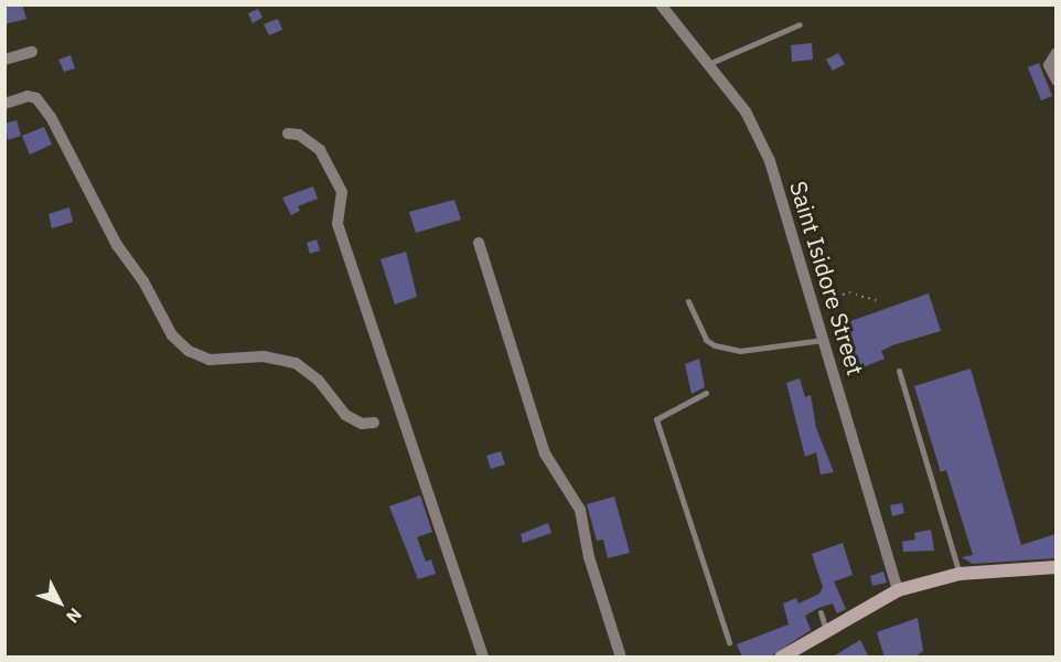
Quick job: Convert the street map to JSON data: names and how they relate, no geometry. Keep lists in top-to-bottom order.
{
  "streets": {
    "street": ["Saint Isidore Street"]
  },
  "north": "bottom right"
}
